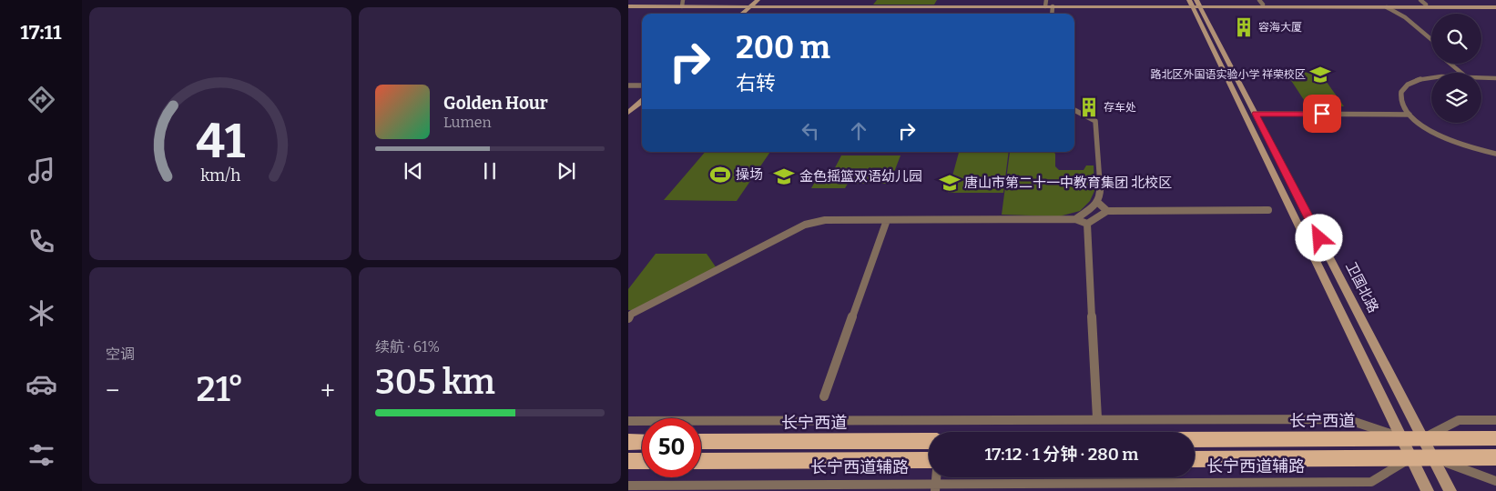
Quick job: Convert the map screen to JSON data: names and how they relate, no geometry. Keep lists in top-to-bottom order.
{
  "streets": {
    "main road": ["卫国北路", "长宁西道"],
    "street": ["长宁西道辅路"]
  },
  "crossings": [
    ["卫国北路", "长宁西道"],
    ["卫国北路", "长宁西道辅路"]
  ],
  "places": {
    "building": ["容海大厦", "存车处"],
    "school or university": ["路北区外国语实验小学 祥荣校区", "金色摇篮双语幼儿园", "唐山市第二十一中教育集团 北校区"],
    "sports": ["操场"]
  },
  "page": {
    "tabs": "17:11",
    "turn": ["200 m", "右转"],
    "song": ["Golden Hour", "Lumen"],
    "tile": [
      "空调",
      ["续航 · 61%", "305 km"]
    ],
    "heat": ["−", "21°", "+"],
    "limit": "50",
    "trip": "17:12 · 1 分钟 · 280 m",
    "gauge": ["41", "km/h"]
  }
}
